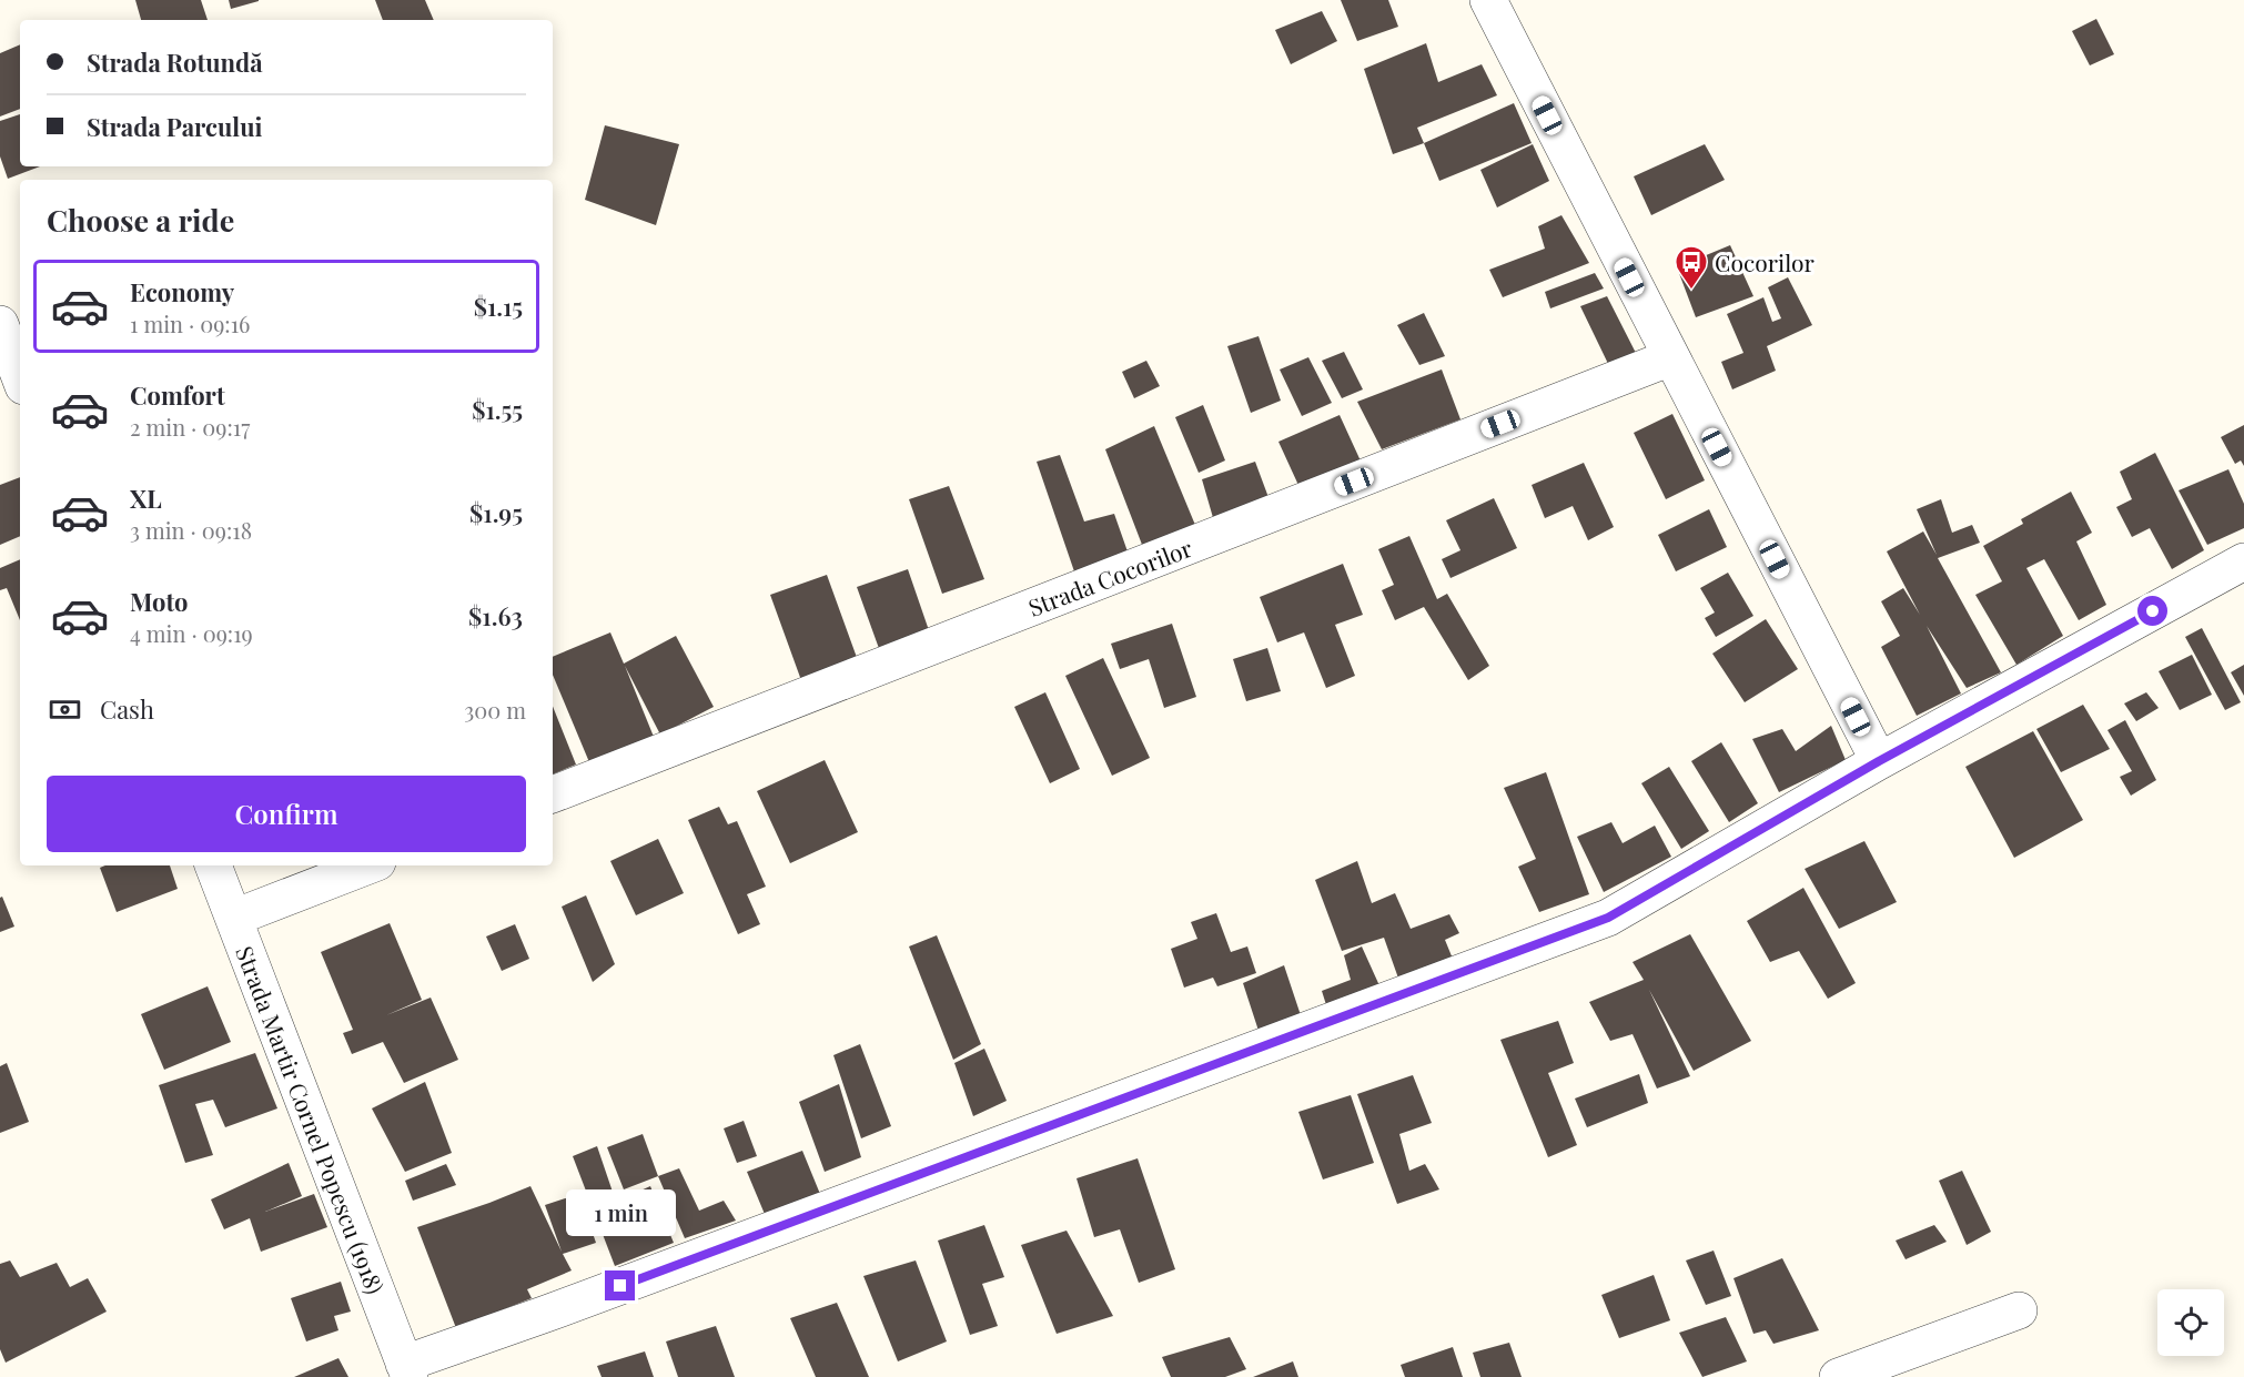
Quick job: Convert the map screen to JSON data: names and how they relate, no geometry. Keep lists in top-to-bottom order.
{
  "streets": {
    "street": ["Strada Cocorilor", "Strada Martir Cornel Popescu (1918)"]
  },
  "places": {
    "bus stop": ["Cocorilor"]
  },
  "page": {
    "banner": ["Strada Rotundă", "Strada Parcului"],
    "heading": "Choose a ride",
    "list": [
      {
        "name": "Economy",
        "note": "1 min · 09:16",
        "value": "$1.15"
      },
      {
        "name": "Comfort",
        "note": "2 min · 09:17",
        "value": "$1.55"
      },
      {
        "name": "XL",
        "note": "3 min · 09:18",
        "value": "$1.95"
      },
      {
        "name": "Moto",
        "note": "4 min · 09:19",
        "value": "$1.63"
      }
    ],
    "pay": ["Cash", "300 m"],
    "buttons": "Confirm",
    "bubble": "1 min"
  }
}
